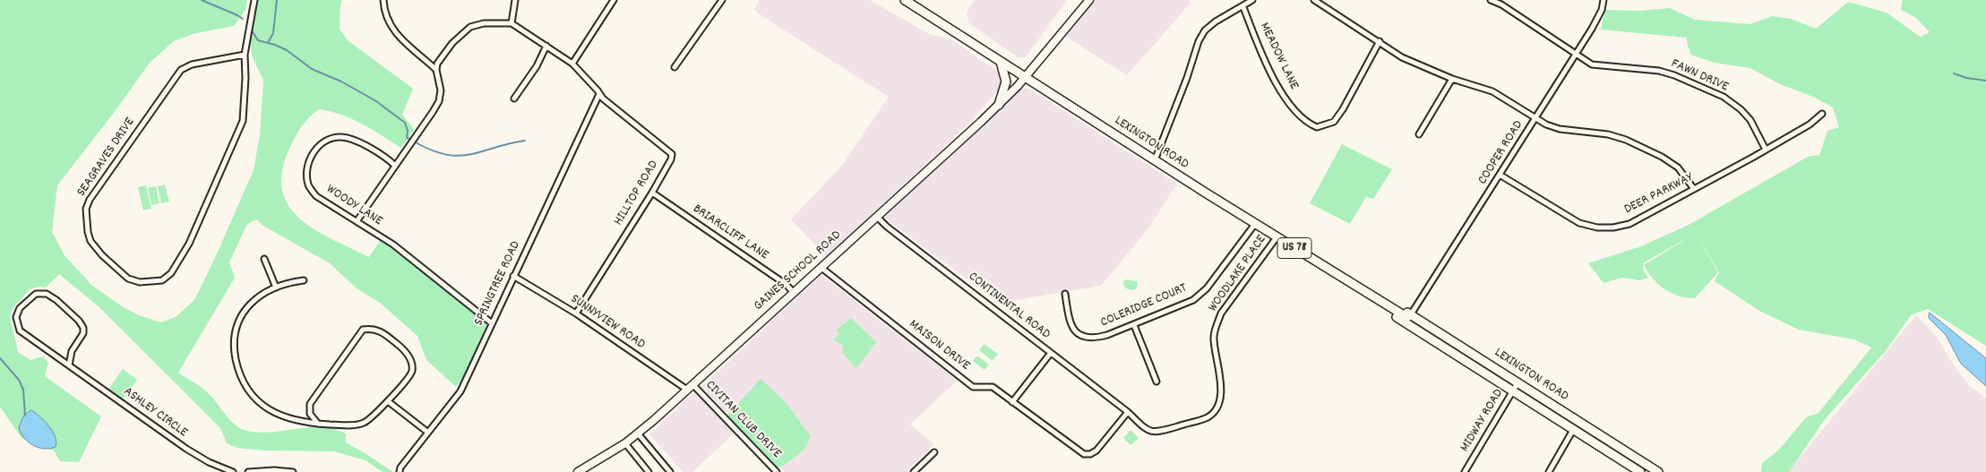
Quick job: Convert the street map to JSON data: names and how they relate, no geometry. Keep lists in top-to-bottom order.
{
  "streets": {
    "highway": ["LEXINGTON ROAD", "US 78"],
    "main road": ["GAINES SCHOOL ROAD"],
    "street": [
      "MEADOW LANE",
      "FAWN DRIVE",
      "COOPER ROAD",
      "SEAGRAVES DRIVE",
      "HILLTOP ROAD",
      "DEER PARKWAY",
      "WOODY LANE",
      "BRIARCLIFF LANE",
      "WOODLAKE PLACE",
      "SPRINGTREE ROAD",
      "CONTINENTAL ROAD",
      "COLERIDGE COURT",
      "SUNNYVIEW ROAD",
      "MAISON DRIVE",
      "ASHLEY CIRCLE",
      "CIVITAN CLUB DRIVE",
      "MIDWAY ROAD"
    ]
  },
  "crossings": [
    ["FAWN DRIVE", "COOPER ROAD"],
    ["FAWN DRIVE", "DEER PARKWAY"],
    ["LEXINGTON ROAD", "COOPER ROAD"],
    ["LEXINGTON ROAD", "GAINES SCHOOL ROAD"],
    ["LEXINGTON ROAD", "WOODLAKE PLACE"],
    ["LEXINGTON ROAD", "COLERIDGE COURT"],
    ["LEXINGTON ROAD", "MIDWAY ROAD"],
    ["COOPER ROAD", "DEER PARKWAY"],
    ["HILLTOP ROAD", "BRIARCLIFF LANE"],
    ["HILLTOP ROAD", "SPRINGTREE ROAD"],
    ["HILLTOP ROAD", "SUNNYVIEW ROAD"],
    ["WOODY LANE", "SPRINGTREE ROAD"],
    ["BRIARCLIFF LANE", "GAINES SCHOOL ROAD"],
    ["GAINES SCHOOL ROAD", "CONTINENTAL ROAD"],
    ["GAINES SCHOOL ROAD", "SUNNYVIEW ROAD"],
    ["GAINES SCHOOL ROAD", "MAISON DRIVE"],
    ["GAINES SCHOOL ROAD", "CIVITAN CLUB DRIVE"],
    ["WOODLAKE PLACE", "CONTINENTAL ROAD"],
    ["WOODLAKE PLACE", "MAISON DRIVE"],
    ["SPRINGTREE ROAD", "SUNNYVIEW ROAD"],
    ["CONTINENTAL ROAD", "MAISON DRIVE"]
  ]
}
